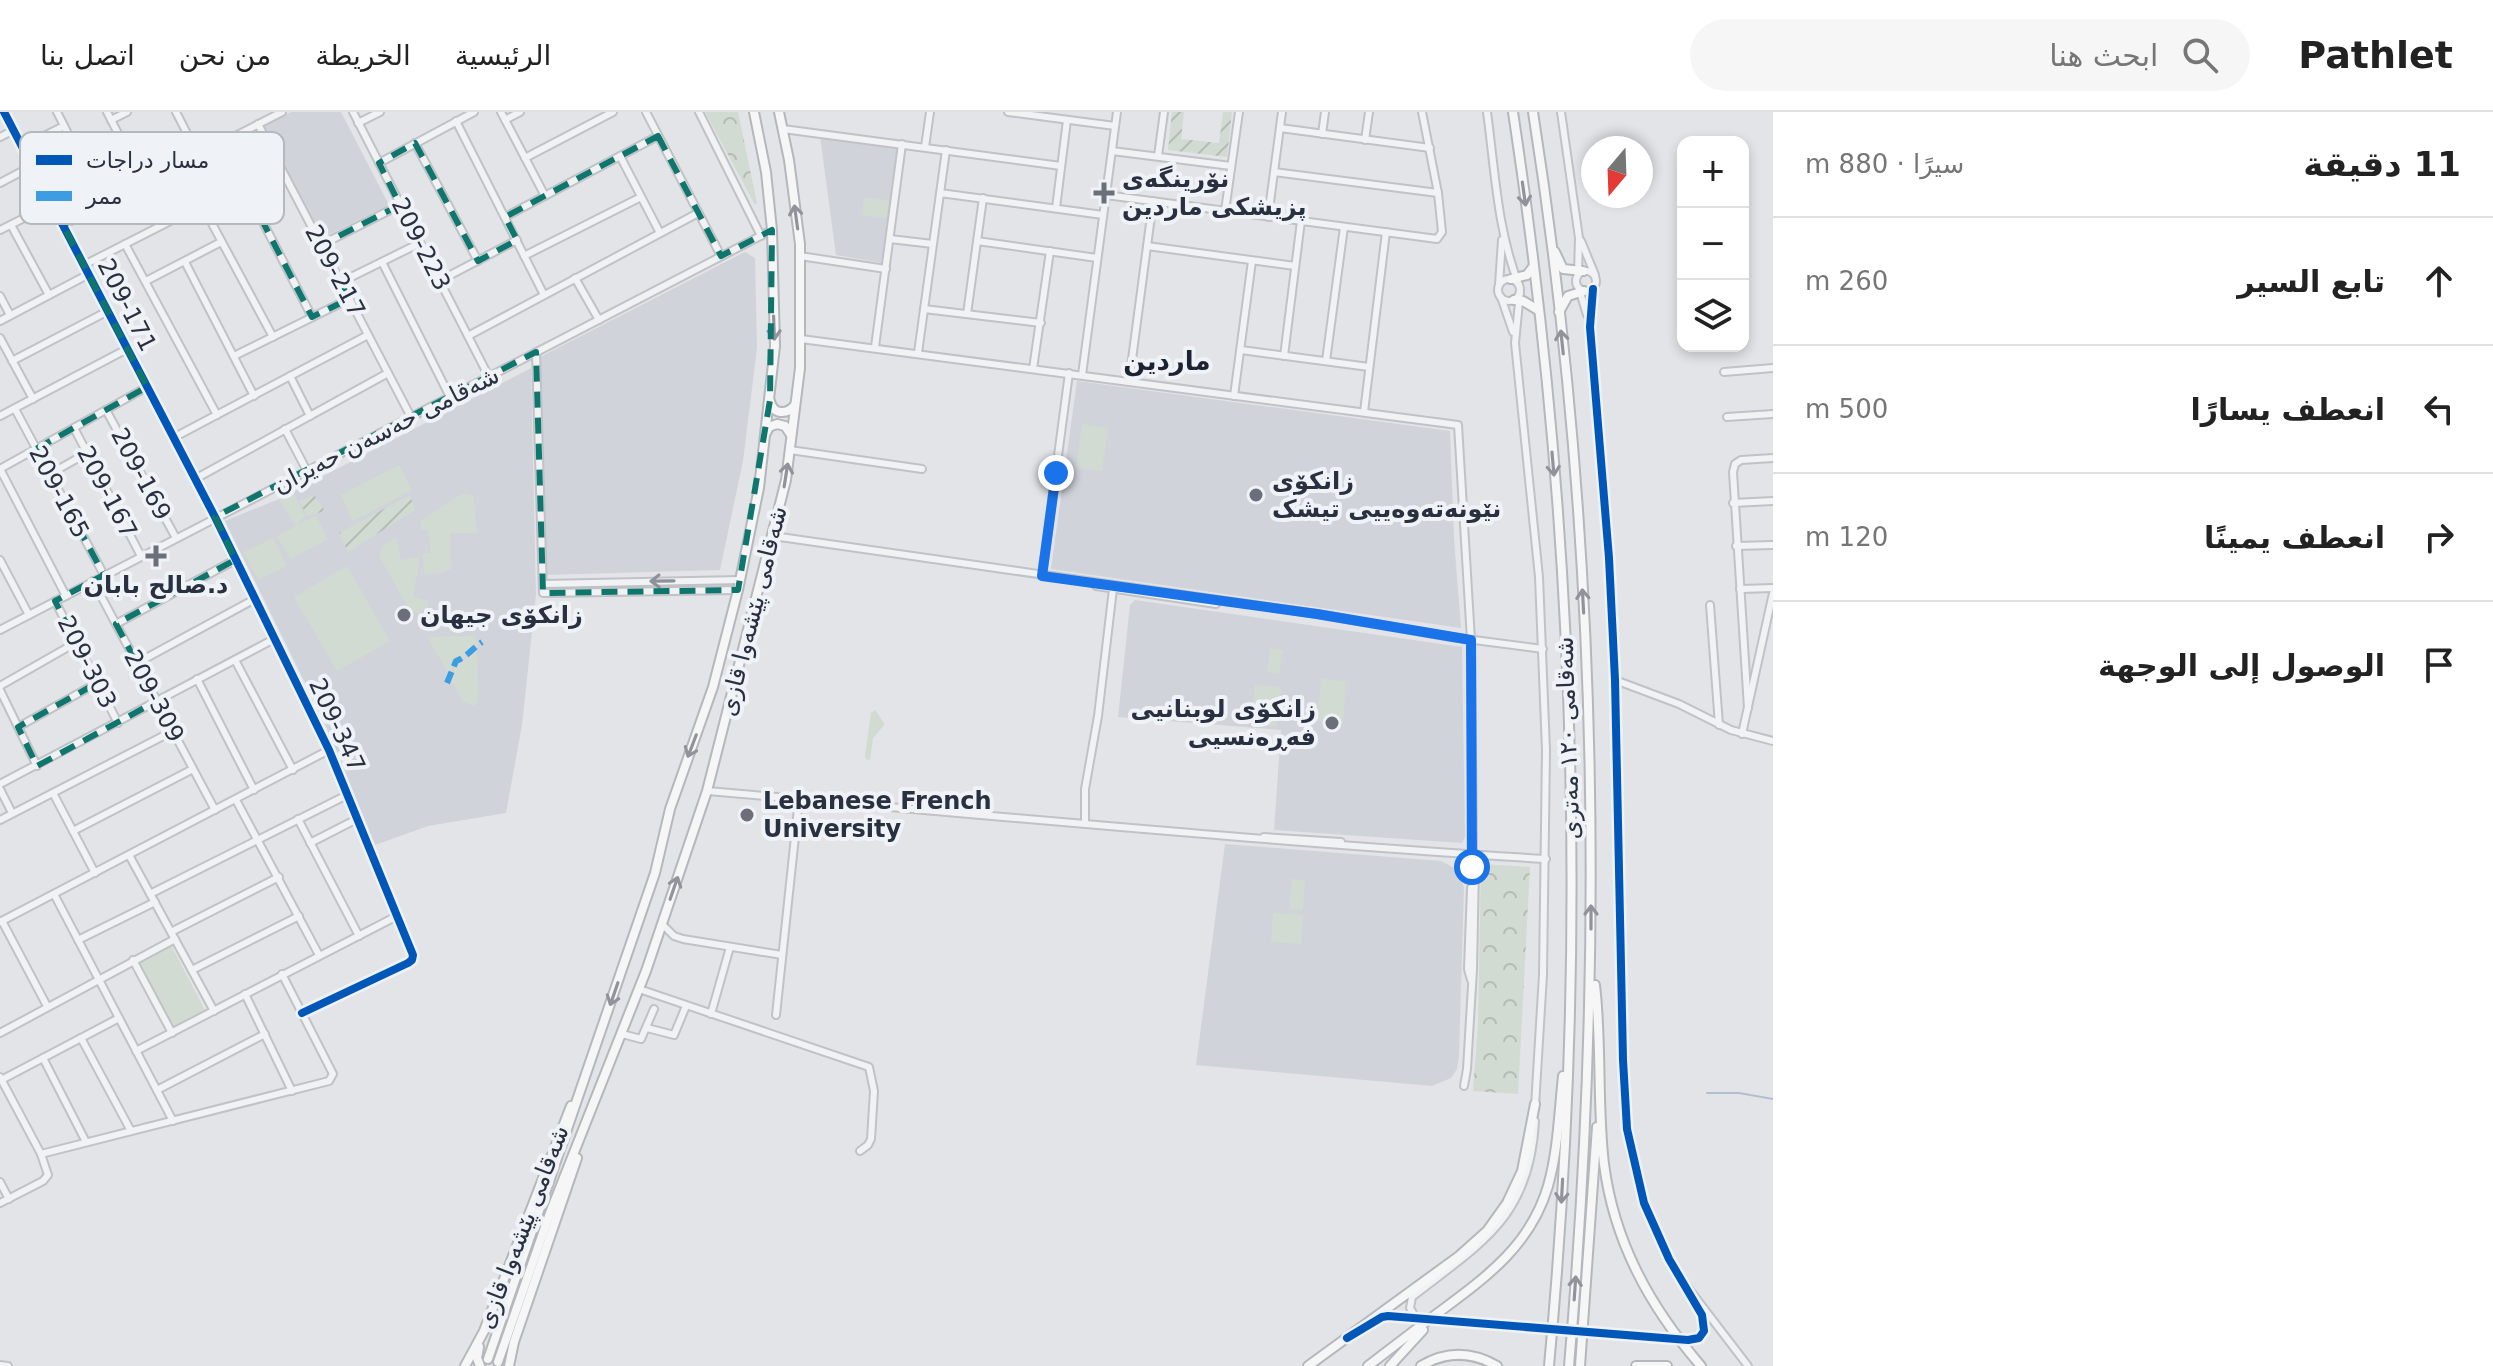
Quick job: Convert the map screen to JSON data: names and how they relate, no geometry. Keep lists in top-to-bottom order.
{
  "streets": {
    "highway": ["شەقامی پێشەوا قازی", "شەقامی ١٢٠ مەتری"],
    "street": [
      "209-223",
      "209-217",
      "209-171",
      "شەقامی حەسەن حەیران",
      "209-169",
      "209-165",
      "209-167",
      "209-303",
      "209-309",
      "209-347"
    ]
  },
  "crossings": [
    ["209-223", "شەقامی حەسەن حەیران"],
    ["209-217", "شەقامی حەسەن حەیران"],
    ["209-171", "شەقامی حەسەن حەیران"],
    ["209-171", "209-347"],
    ["شەقامی حەسەن حەیران", "209-169"],
    ["شەقامی حەسەن حەیران", "209-165"],
    ["شەقامی حەسەن حەیران", "209-167"],
    ["شەقامی حەسەن حەیران", "شەقامی پێشەوا قازی"],
    ["شەقامی حەسەن حەیران", "209-303"],
    ["شەقامی حەسەن حەیران", "209-309"],
    ["شەقامی حەسەن حەیران", "209-347"]
  ],
  "districts": ["ماردین"],
  "places": {
    "health": ["نۆرینگەی پزیشکی ماردین", "د.صالح بابان"],
    "other": [
      "زانکۆی نێونەتەوەییی تیشک",
      "زانکۆی جیھان",
      "زانکۆی لوبنانیی فەڕەنسیی",
      "Lebanese French University"
    ]
  },
  "legend": ["مسار دراجات", "ممر"],
  "north": "bottom",
  "page": {
    "header": "Pathlet",
    "search": "ابحث هنا",
    "nav": [
      "الرئيسية",
      "الخريطة",
      "من نحن",
      "اتصل بنا"
    ],
    "heading": ["11 دقيقة", "سيرًا · 880 m"],
    "map_buttons": ["+", "−"],
    "list": [
      ["تابع السير", "260 m"],
      ["انعطف يسارًا", "500 m"],
      ["انعطف يمينًا", "120 m"],
      "الوصول إلى الوجهة"
    ]
  }
}
